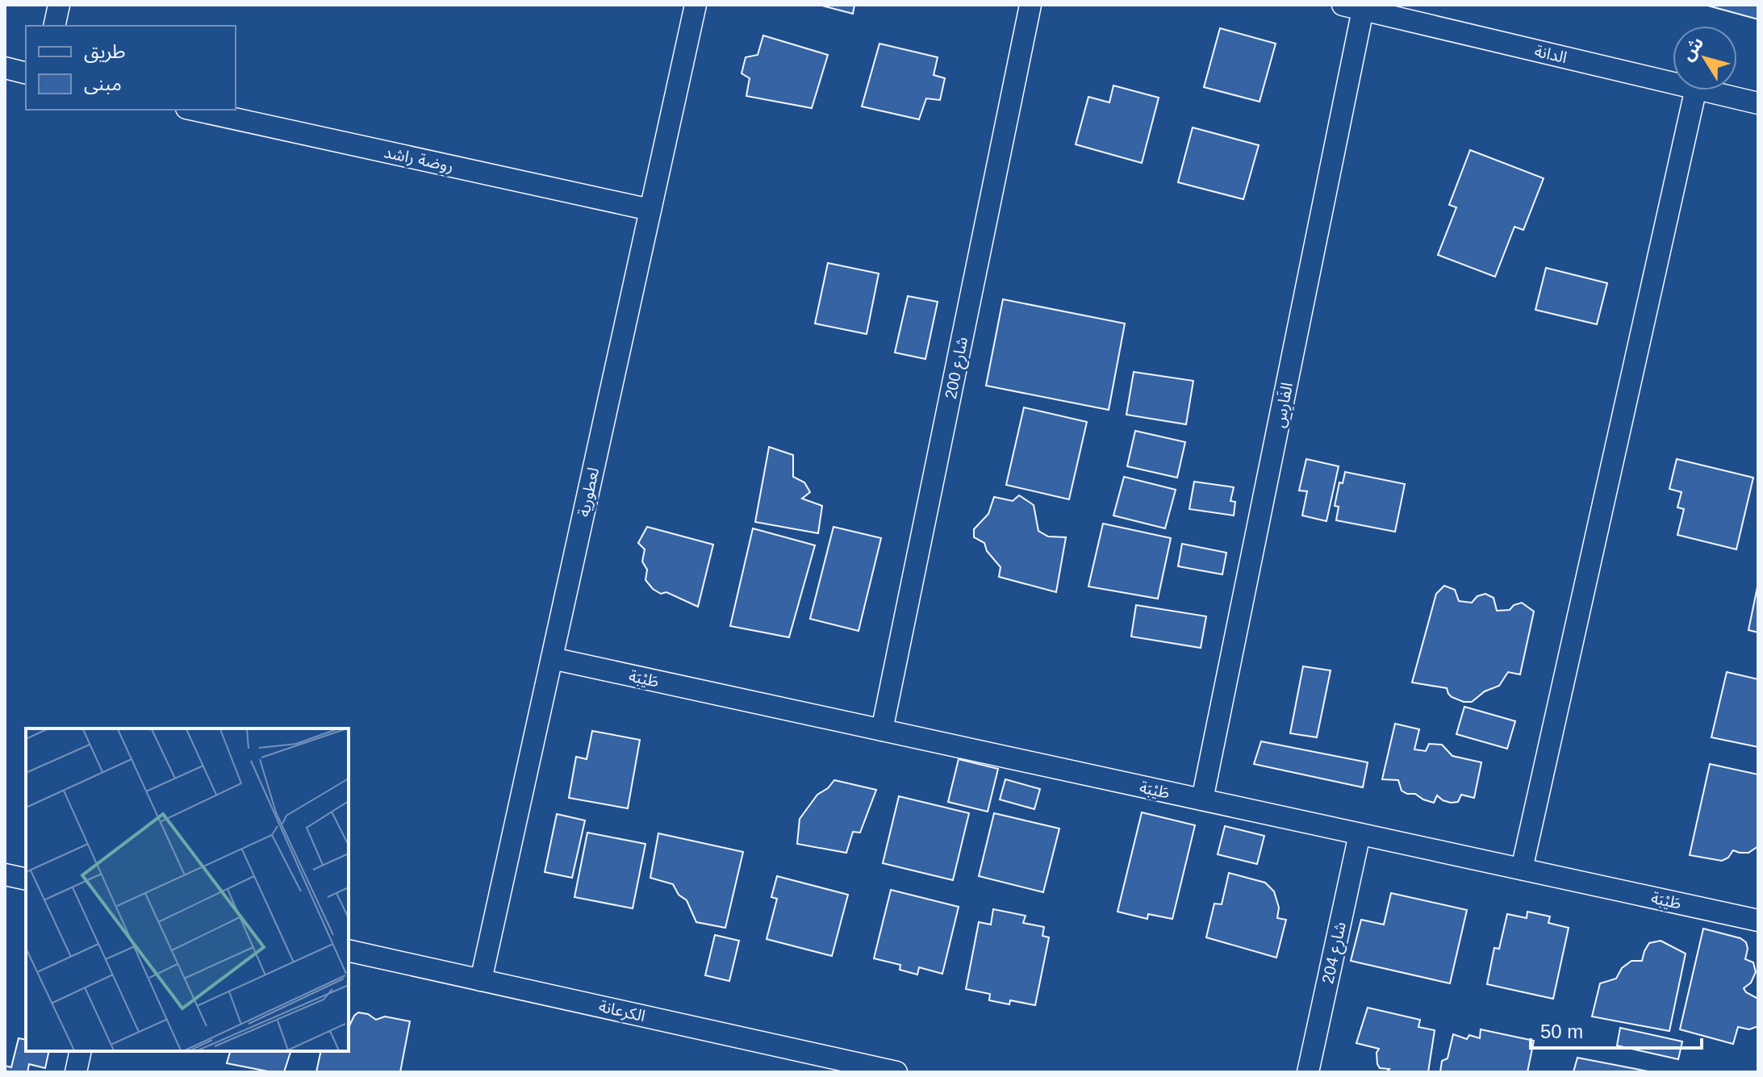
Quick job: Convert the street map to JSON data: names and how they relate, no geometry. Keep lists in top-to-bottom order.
{
  "streets": {
    "street": [
      "الدانة",
      "روضة راشد",
      "شارع 200",
      "الفَارِس",
      "لعطورية",
      "طَيْبَة",
      "شارع 204",
      "الكرعانة"
    ]
  },
  "crossings": [
    ["الدانة", "الفَارِس"],
    ["روضة راشد", "لعطورية"],
    ["شارع 200", "طَيْبَة"],
    ["الفَارِس", "طَيْبَة"],
    ["لعطورية", "طَيْبَة"],
    ["لعطورية", "الكرعانة"],
    ["طَيْبَة", "شارع 204"]
  ],
  "legend": ["طريق", "مبنى"],
  "scale_bar": "50 m",
  "north": "top left"
}
